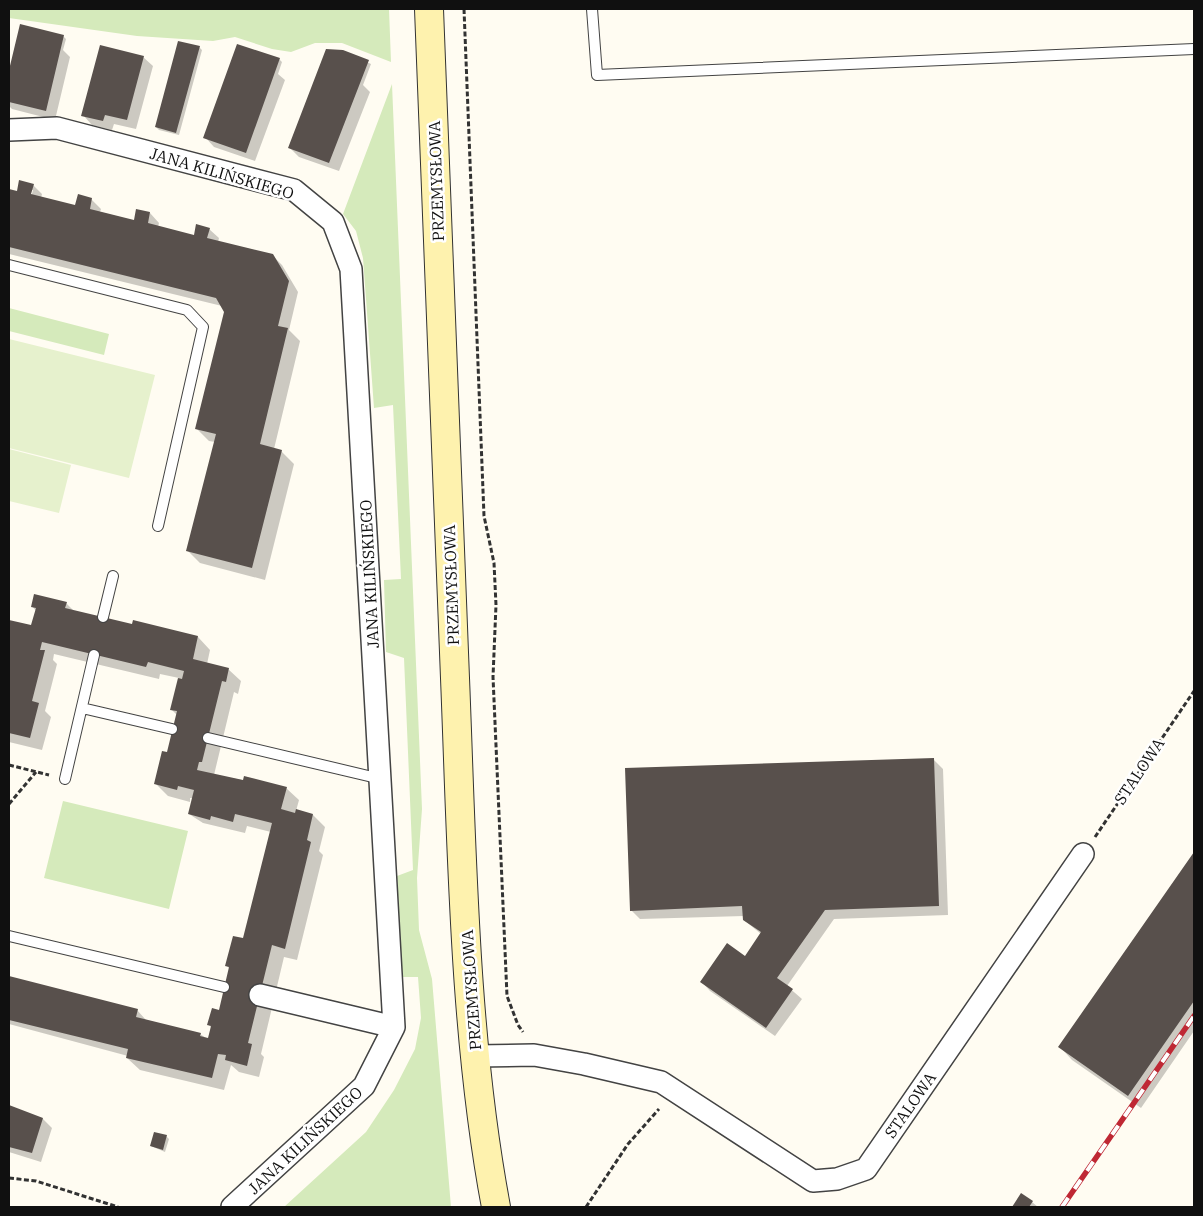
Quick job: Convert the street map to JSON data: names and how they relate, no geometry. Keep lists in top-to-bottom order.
{
  "streets": {
    "main road": ["PRZEMYSŁOWA"],
    "street": ["JANA KILIŃSKIEGO", "STALOWA"]
  },
  "crossings": [
    ["PRZEMYSŁOWA", "STALOWA"]
  ]
}
